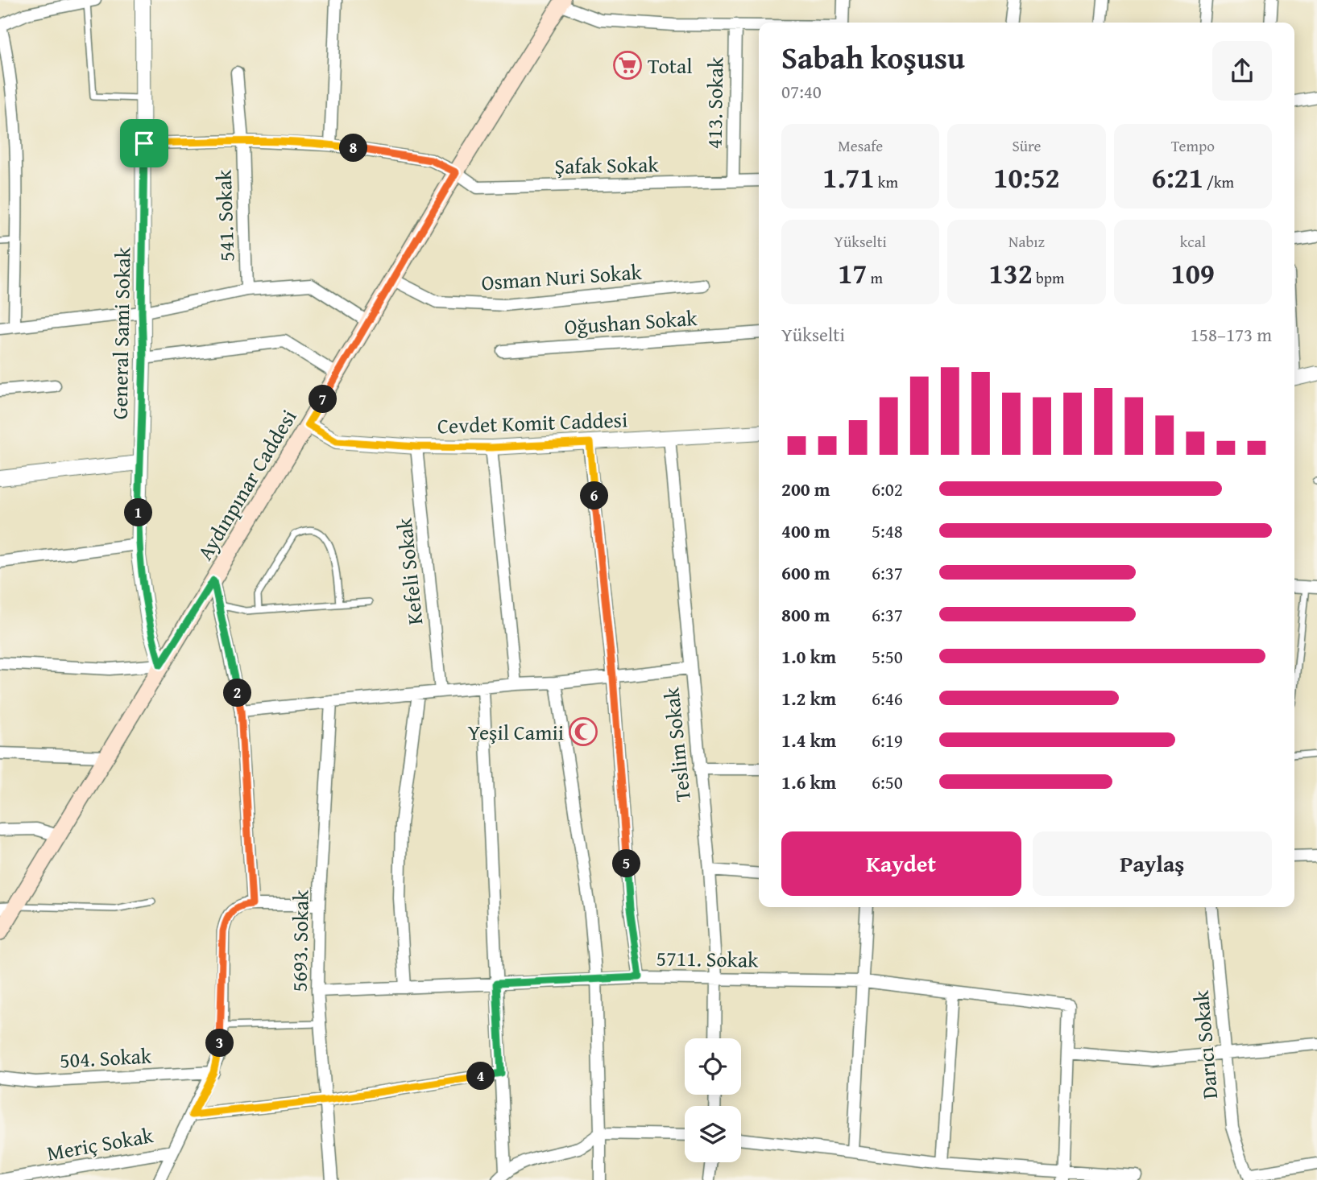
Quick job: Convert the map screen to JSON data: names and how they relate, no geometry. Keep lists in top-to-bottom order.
{
  "streets": {
    "main road": ["Aydınpınar Caddesi"],
    "street": [
      "413. Sokak",
      "Şafak Sokak",
      "541. Sokak",
      "Osman Nuri Sokak",
      "Oğushan Sokak",
      "General Sami Sokak",
      "Cevdet Komit Caddesi",
      "Kefeli Sokak",
      "Teslim Sokak",
      "5693. Sokak",
      "5711. Sokak",
      "Darıcı Sokak",
      "504. Sokak",
      "Meriç Sokak"
    ]
  },
  "crossings": [
    ["413. Sokak", "Şafak Sokak"],
    ["Şafak Sokak", "541. Sokak"],
    ["Şafak Sokak", "General Sami Sokak"],
    ["Şafak Sokak", "Aydınpınar Caddesi"],
    ["Osman Nuri Sokak", "Aydınpınar Caddesi"],
    ["General Sami Sokak", "Aydınpınar Caddesi"],
    ["Cevdet Komit Caddesi", "Aydınpınar Caddesi"],
    ["Cevdet Komit Caddesi", "Kefeli Sokak"],
    ["Cevdet Komit Caddesi", "Teslim Sokak"],
    ["Cevdet Komit Caddesi", "5711. Sokak"],
    ["Teslim Sokak", "5711. Sokak"]
  ],
  "places": {
    "supermarket": ["Total"],
    "mosque": ["Yeşil Camii"]
  },
  "page": {
    "heading": ["Sabah koşusu", "07:40"],
    "stats": [
      ["Mesafe", "1.71 km"],
      ["Süre", "10:52"],
      ["Tempo", "6:21 /km"],
      ["Yükselti", "17 m"],
      ["Nabız", "132 bpm"],
      ["kcal", "109"]
    ],
    "pins": [
      "8",
      "7",
      "6",
      "1",
      "2",
      "5",
      "3",
      "4"
    ],
    "chart": ["Yükselti", "158–173 m"],
    "list": [
      {
        "name": "200 m",
        "note": "6:02"
      },
      {
        "name": "400 m",
        "note": "5:48"
      },
      {
        "name": "600 m",
        "note": "6:37"
      },
      {
        "name": "800 m",
        "note": "6:37"
      },
      {
        "name": "1.0 km",
        "note": "5:50"
      },
      {
        "name": "1.2 km",
        "note": "6:46"
      },
      {
        "name": "1.4 km",
        "note": "6:19"
      },
      {
        "name": "1.6 km",
        "note": "6:50"
      }
    ],
    "buttons": ["Kaydet", "Paylaş"]
  }
}
